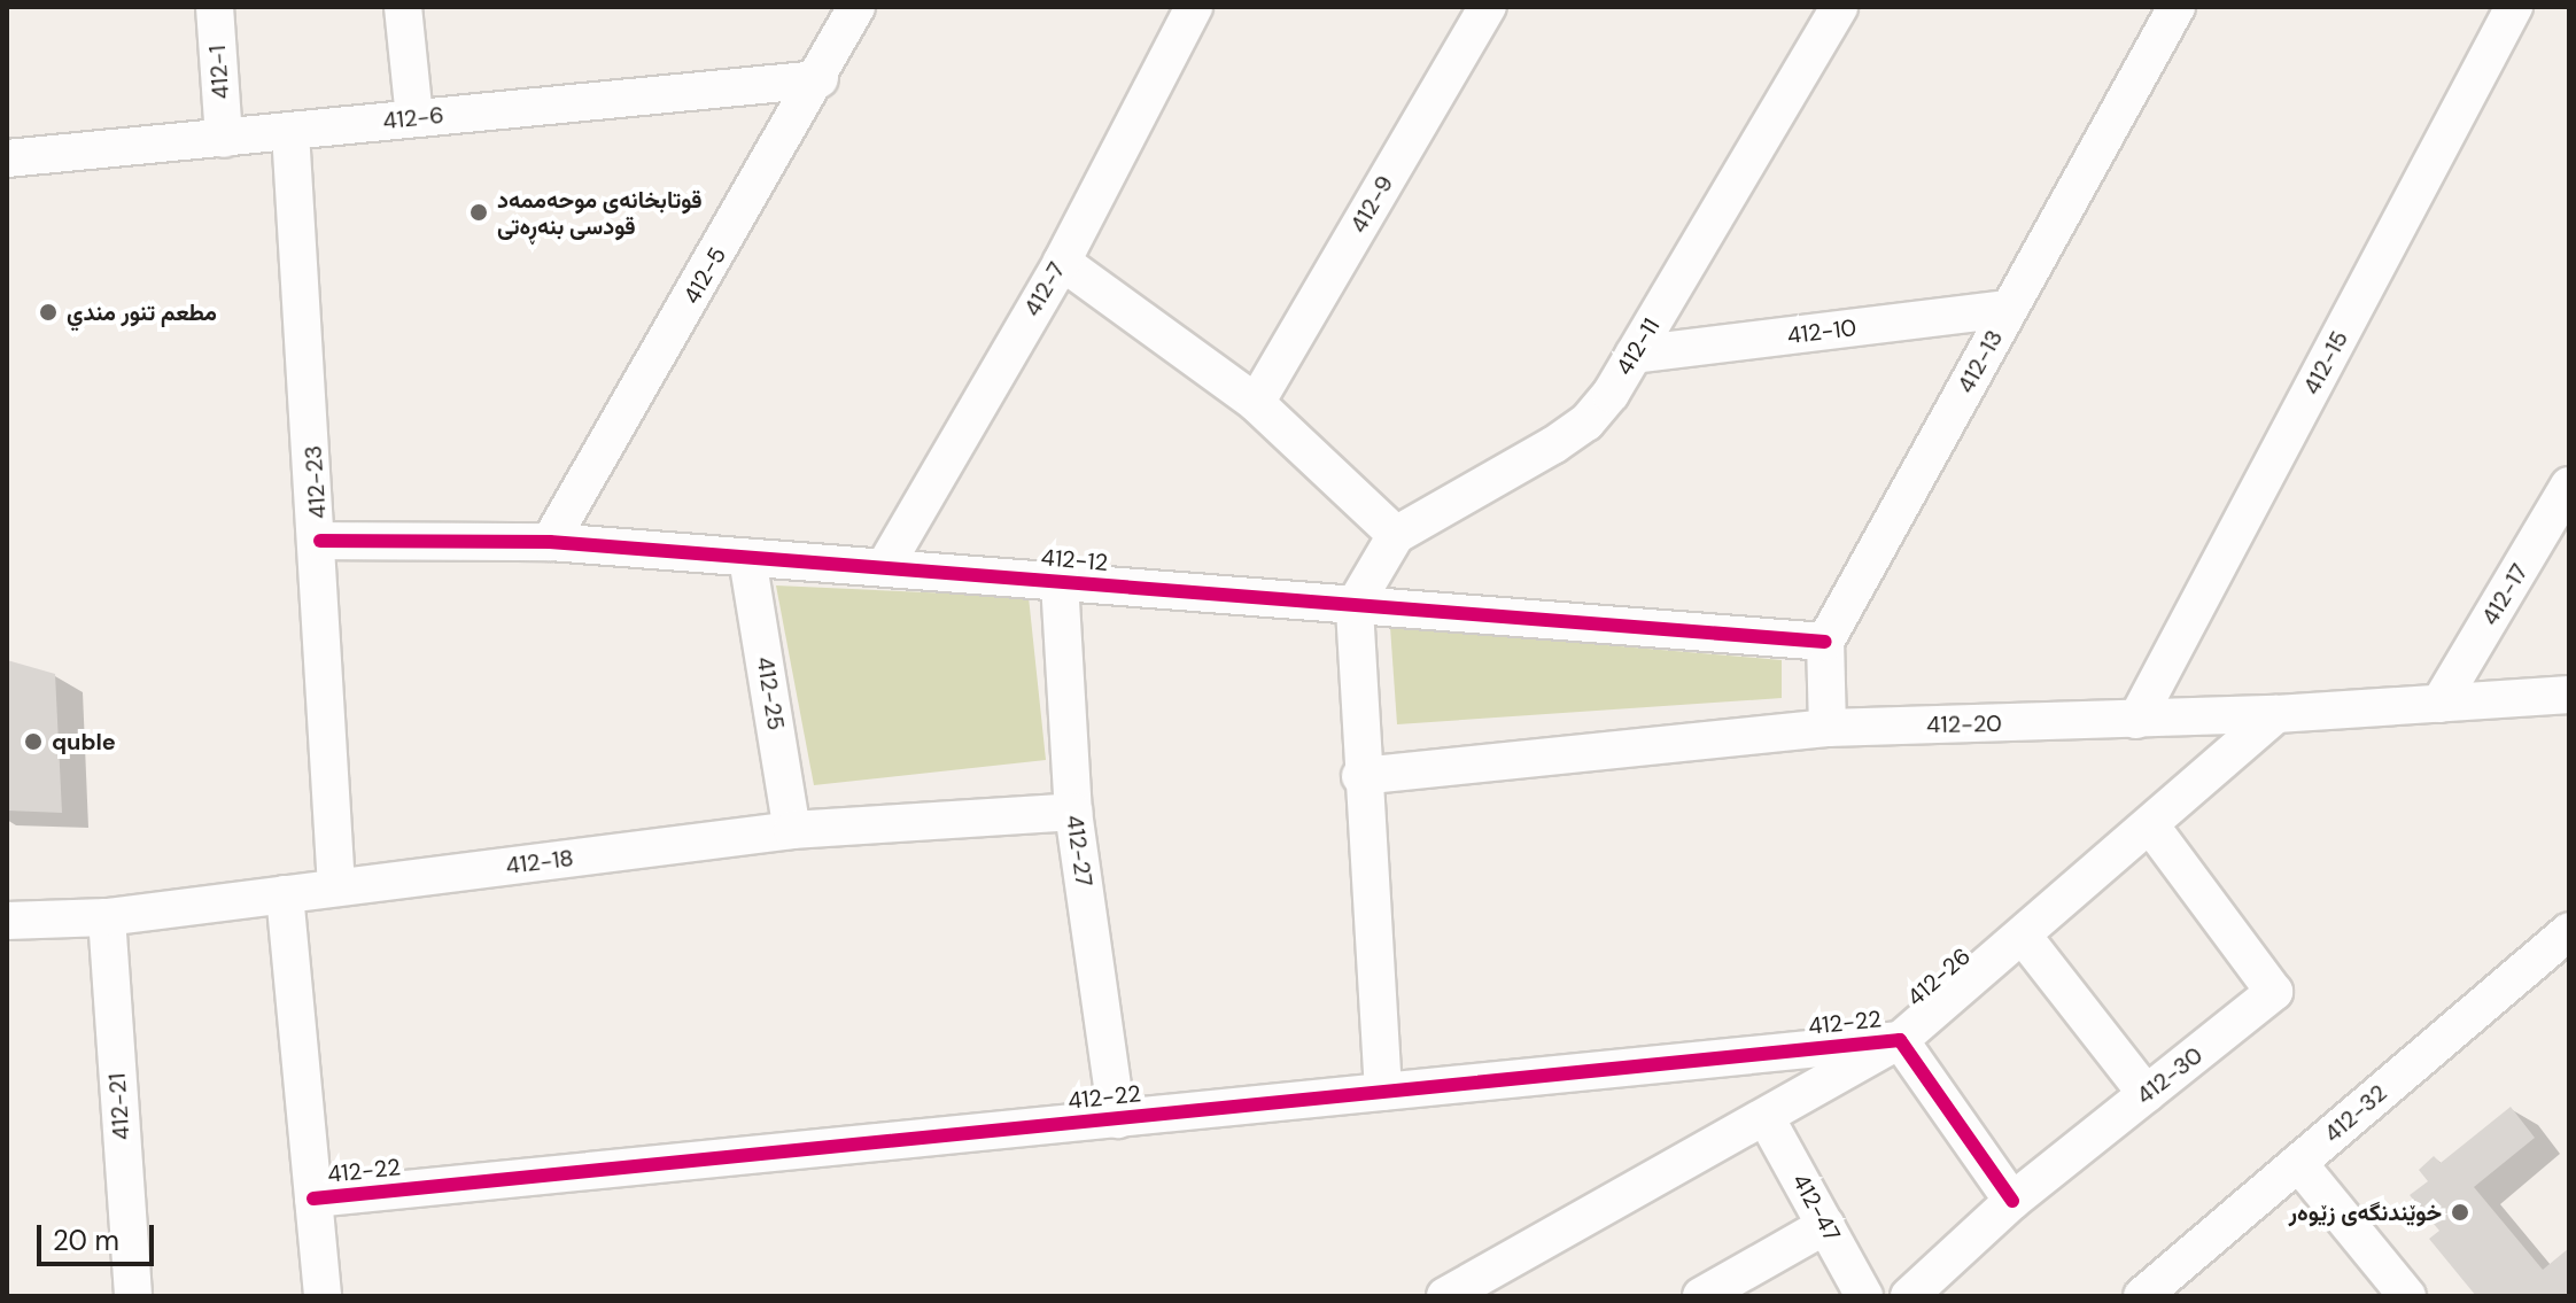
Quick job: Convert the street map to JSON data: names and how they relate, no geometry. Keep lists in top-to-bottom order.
{
  "streets": {
    "street": [
      "412-1",
      "412-6",
      "412-9",
      "412-5",
      "412-7",
      "412-10",
      "412-11",
      "412-13",
      "412-15",
      "412-23",
      "412-12",
      "412-17",
      "412-25",
      "412-20",
      "412-27",
      "412-18",
      "412-26",
      "412-22",
      "412-30",
      "412-21",
      "412-32",
      "412-47"
    ]
  },
  "crossings": [
    ["412-1", "412-6"],
    ["412-6", "412-5"],
    ["412-6", "412-23"],
    ["412-5", "412-12"],
    ["412-7", "412-12"],
    ["412-10", "412-11"],
    ["412-10", "412-13"],
    ["412-11", "412-12"],
    ["412-13", "412-12"],
    ["412-15", "412-20"],
    ["412-23", "412-12"],
    ["412-23", "412-18"],
    ["412-12", "412-25"],
    ["412-12", "412-27"],
    ["412-17", "412-20"],
    ["412-25", "412-18"],
    ["412-20", "412-26"],
    ["412-27", "412-18"],
    ["412-27", "412-22"],
    ["412-18", "412-21"],
    ["412-26", "412-22"],
    ["412-26", "412-30"],
    ["412-26", "412-47"]
  ],
  "places": [
    "قوتابخانەی موحەممەد قودسی بنەڕەتی",
    "مطعم تنور مندي",
    "quble",
    "خوێندنگەی زێوەر"
  ],
  "scale_bar": "20 m"
}
